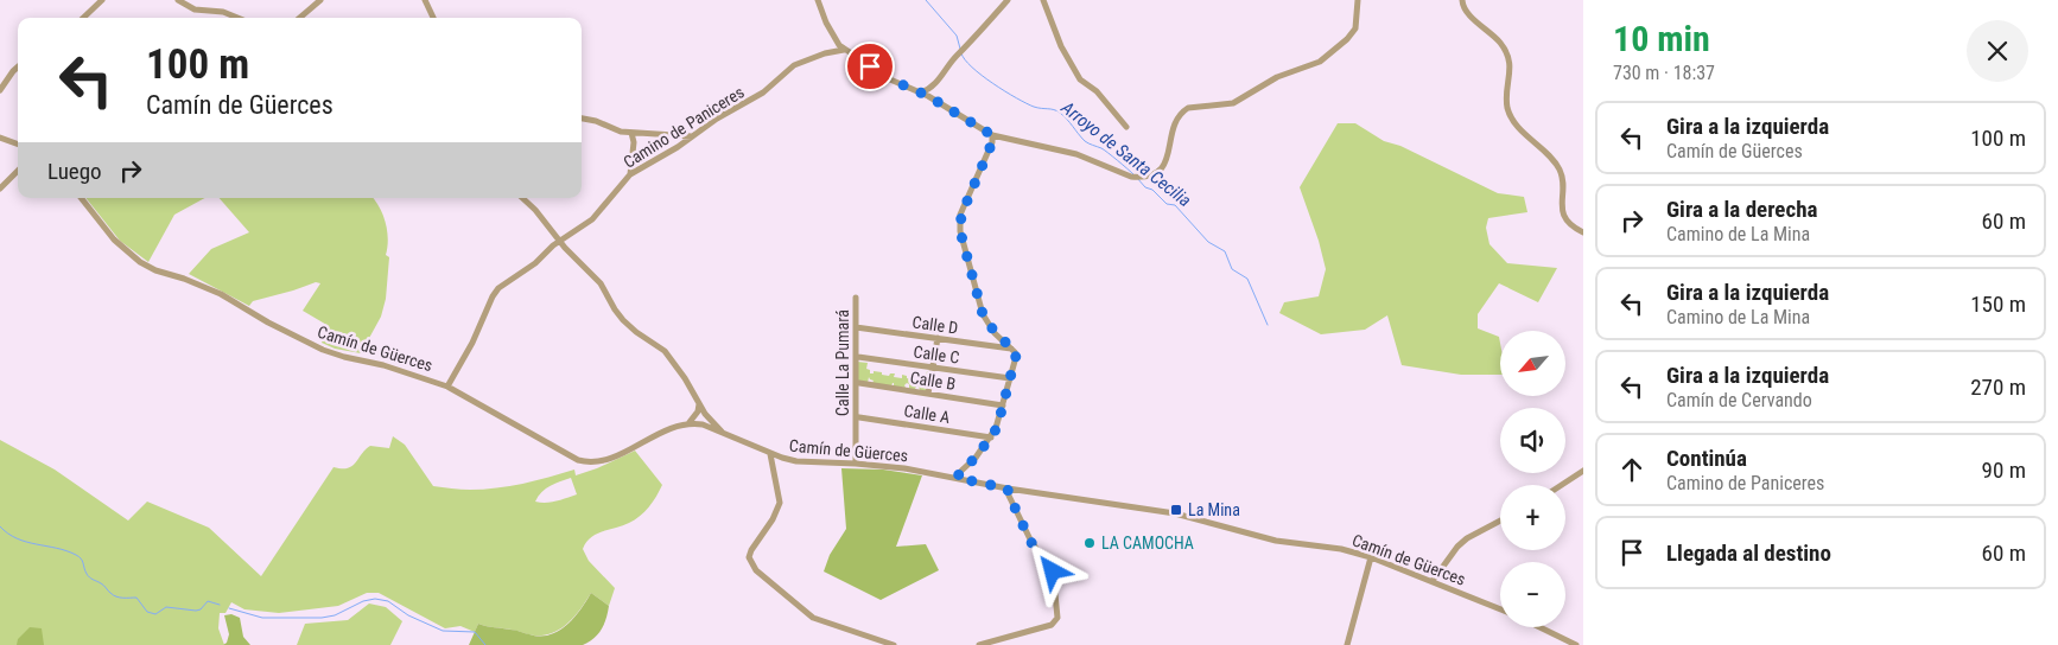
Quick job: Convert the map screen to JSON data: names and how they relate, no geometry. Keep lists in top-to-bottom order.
{
  "streets": {
    "street": [
      "Camino de Paniceres",
      "Calle D",
      "Camín de Güerces",
      "Calle C",
      "Calle La Pumará",
      "Calle B",
      "Calle A"
    ]
  },
  "crossings": [
    ["Camino de Paniceres", "Camín de Güerces"],
    ["Calle D", "Calle La Pumará"],
    ["Camín de Güerces", "Calle La Pumará"]
  ],
  "water": ["Arroyo de Santa Cecilia"],
  "places": {
    "transit": ["La Mina"],
    "other": ["LA CAMOCHA"]
  },
  "north": "bottom left",
  "page": {
    "heading": ["10 min", "730 m · 18:37"],
    "turn": ["100 m", "Camín de Güerces"],
    "list": [
      {
        "name": "Gira a la izquierda",
        "note": "Camín de Güerces",
        "value": "100 m"
      },
      {
        "name": "Gira a la derecha",
        "note": "Camino de La Mina",
        "value": "60 m"
      },
      {
        "name": "Gira a la izquierda",
        "note": "Camino de La Mina",
        "value": "150 m"
      },
      {
        "name": "Gira a la izquierda",
        "note": "Camín de Cervando",
        "value": "270 m"
      },
      {
        "name": "Continúa",
        "note": "Camino de Paniceres",
        "value": "90 m"
      },
      {
        "name": "Llegada al destino",
        "value": "60 m"
      }
    ],
    "then": "Luego",
    "map_buttons": ["+", "−"]
  }
}
